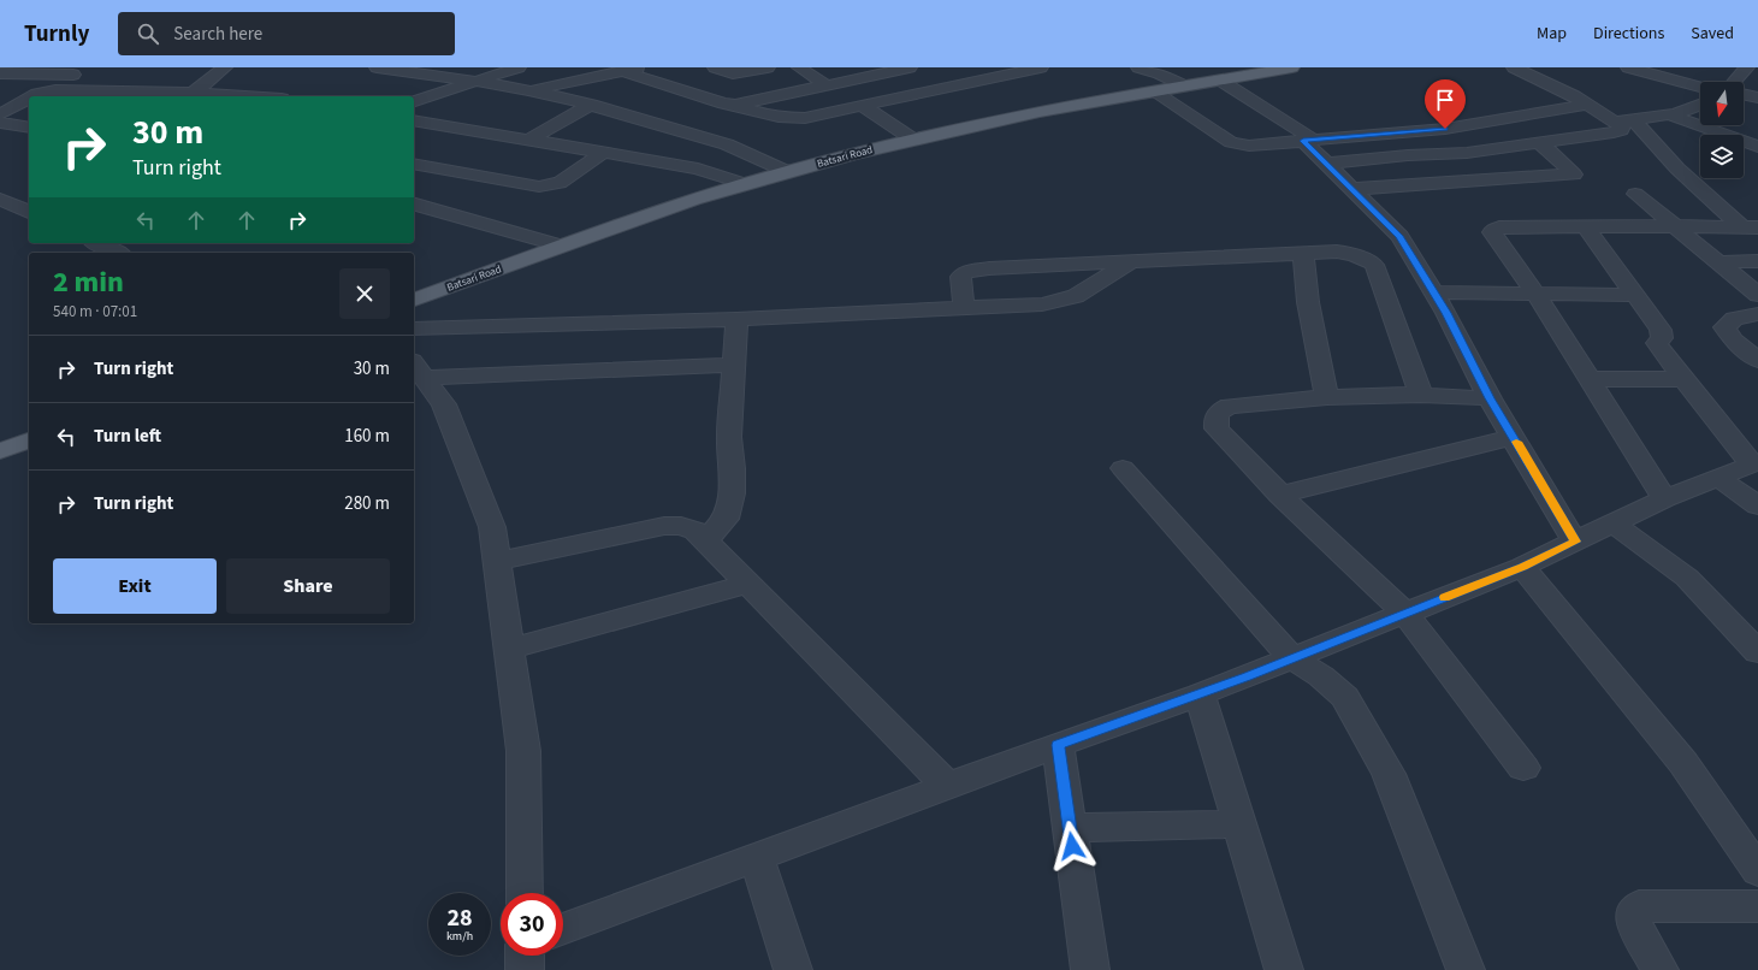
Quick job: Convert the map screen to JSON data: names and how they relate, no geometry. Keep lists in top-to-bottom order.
{
  "streets": {
    "main road": ["Batsari Road"]
  },
  "north": "bottom",
  "page": {
    "header": "Turnly",
    "search": "Search here",
    "nav": ["Map", "Directions", "Saved"],
    "turn": ["30 m", "Turn right"],
    "heading": ["2 min", "540 m · 07:01"],
    "list": [
      {
        "name": "Turn right",
        "value": "30 m"
      },
      {
        "name": "Turn left",
        "value": "160 m"
      },
      {
        "name": "Turn right",
        "value": "280 m"
      }
    ],
    "buttons": ["Exit", "Share"],
    "speed": "28 km/h",
    "limit": "30"
  }
}
